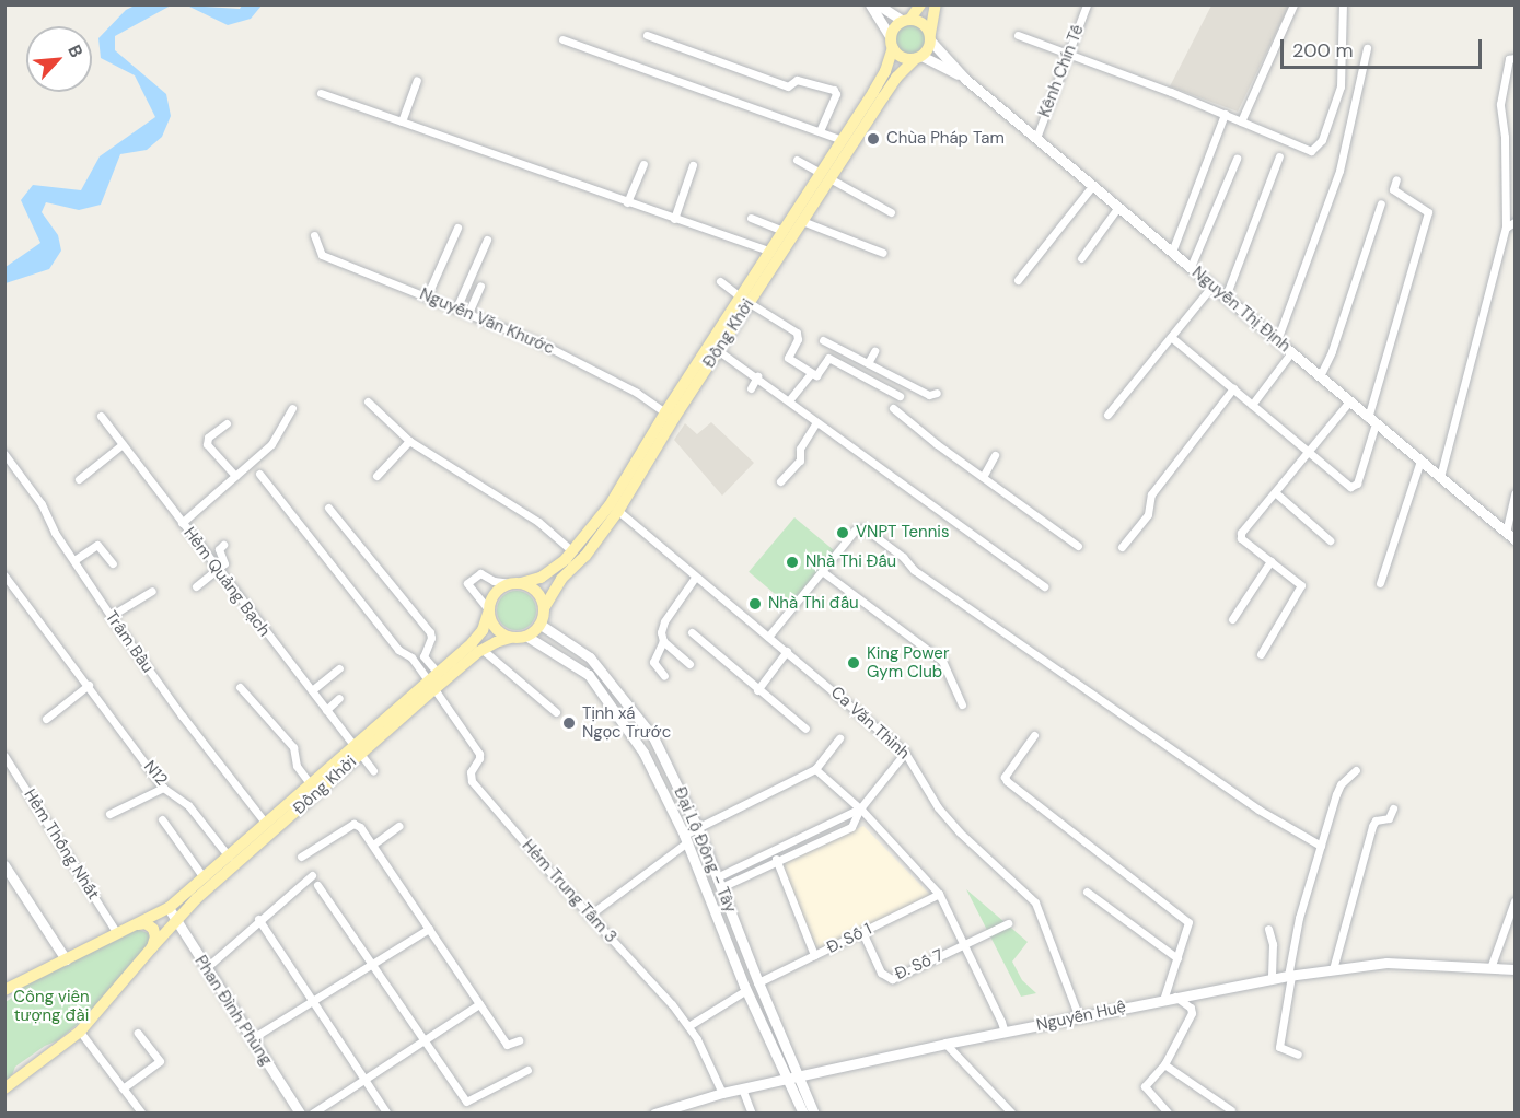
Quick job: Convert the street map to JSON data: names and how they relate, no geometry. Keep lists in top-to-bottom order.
{
  "streets": {
    "main road": [
      "Nguyễn Thị Định",
      "Đồng Khởi",
      "Đại Lộ Đông - Tây",
      "Phan Đình Phùng",
      "Nguyễn Huệ"
    ],
    "street": [
      "Kênh Chín Tế",
      "Nguyễn Văn Khước",
      "Hẻm Quảng Bạch",
      "Trâm Bầu",
      "Ca Văn Thỉnh",
      "N12",
      "Hẻm Thống Nhất",
      "Hẻm Trung Tâm 3",
      "Đ. Số 1",
      "Đ. Số 7"
    ]
  },
  "crossings": [
    ["Kênh Chín Tế", "Nguyễn Thị Định"],
    ["Nguyễn Thị Định", "Đồng Khởi"],
    ["Nguyễn Văn Khước", "Đồng Khởi"],
    ["Đồng Khởi", "Hẻm Quảng Bạch"],
    ["Đồng Khởi", "Trâm Bầu"],
    ["Đồng Khởi", "Ca Văn Thỉnh"],
    ["Đồng Khởi", "N12"],
    ["Đồng Khởi", "Hẻm Thống Nhất"],
    ["Đồng Khởi", "Đại Lộ Đông - Tây"],
    ["Đồng Khởi", "Hẻm Trung Tâm 3"],
    ["Đồng Khởi", "Phan Đình Phùng"],
    ["Ca Văn Thỉnh", "Nguyễn Huệ"],
    ["Đại Lộ Đông - Tây", "Đ. Số 1"],
    ["Đại Lộ Đông - Tây", "Nguyễn Huệ"],
    ["Hẻm Trung Tâm 3", "Nguyễn Huệ"],
    ["Đ. Số 1", "Đ. Số 7"]
  ],
  "parks": ["Công viên tượng đài"],
  "places": [
    "Chùa Pháp Tam",
    "VNPT Tennis",
    "Nhà Thi Đấu",
    "Nhà Thi đấu",
    "King Power Gym Club",
    "Tịnh xá Ngọc Trước"
  ],
  "scale_bar": "200 m",
  "north": "top right"
}
